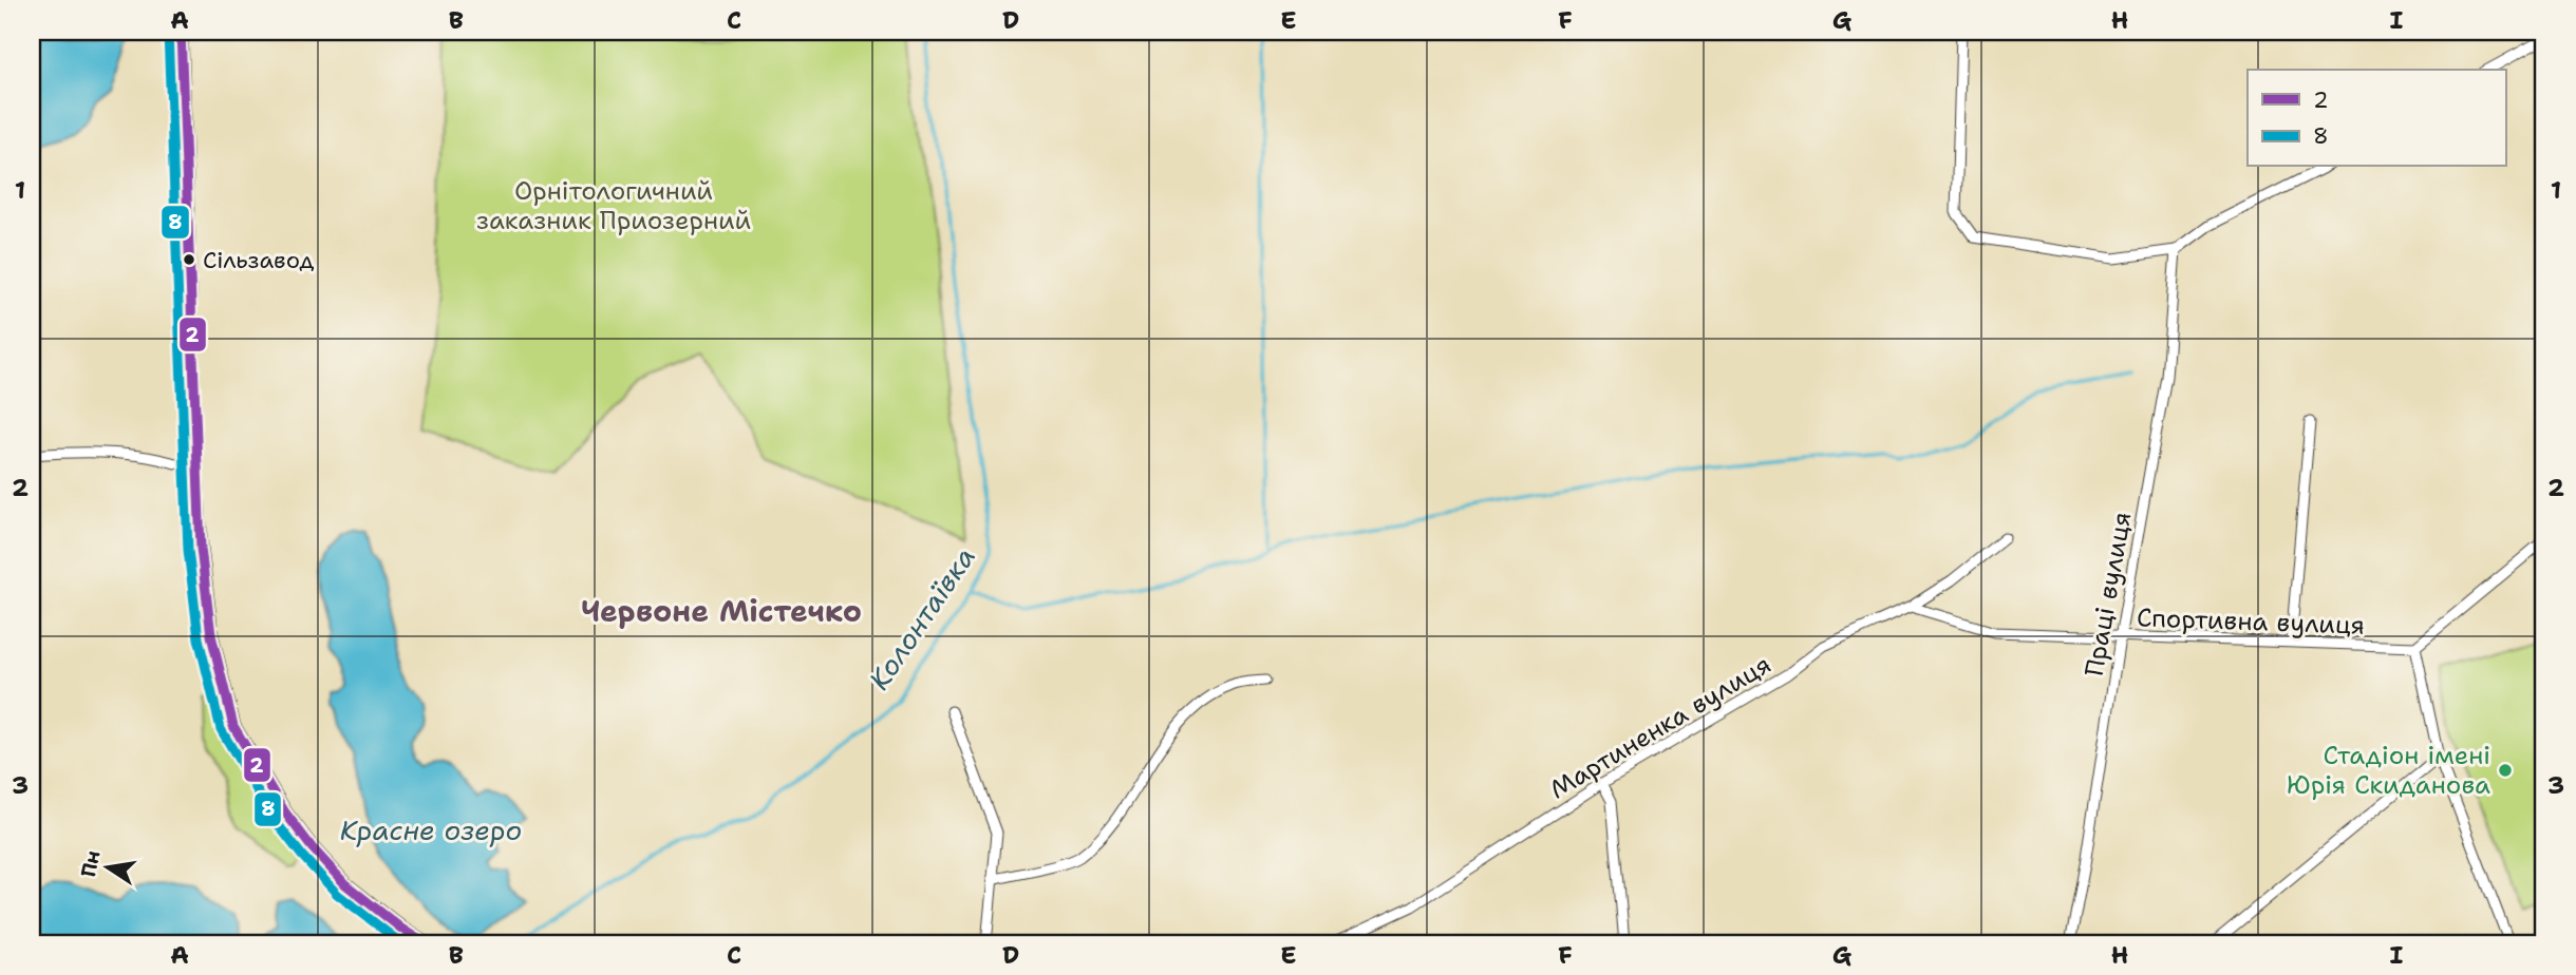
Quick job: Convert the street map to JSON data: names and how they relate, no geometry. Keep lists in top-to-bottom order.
{
  "streets": {
    "street": ["Праці вулиця", "Спортивна вулиця", "Мартиненка вулиця"]
  },
  "crossings": [
    ["Праці вулиця", "Спортивна вулиця"],
    ["Спортивна вулиця", "Мартиненка вулиця"]
  ],
  "districts": ["Червоне Містечко"],
  "water": ["Колонтаївка", "Красне озеро"],
  "parks": ["Орнiтологичний заказник Приозерний"],
  "places": ["Сільзавод", "Стадiон імені Юрія Скиданова"],
  "lines": ["transit line 2", "transit line 8"],
  "legend": ["2", "8"],
  "north": "left",
  "grid": {
    "columns": [
      "A",
      "B",
      "C",
      "D",
      "E",
      "F",
      "G",
      "H",
      "I"
    ],
    "rows": ["1", "2", "3"]
  }
}
